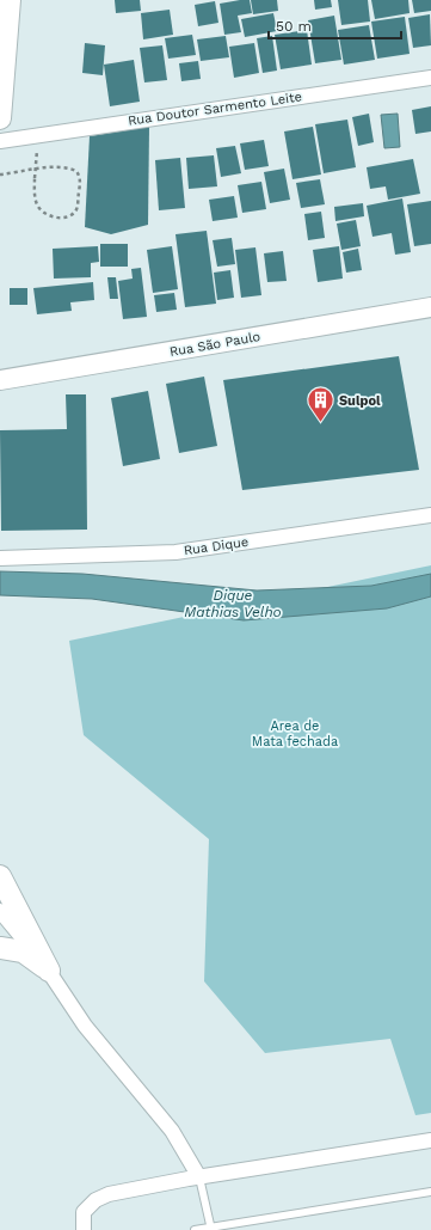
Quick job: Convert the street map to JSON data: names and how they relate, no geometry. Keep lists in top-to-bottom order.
{
  "streets": {
    "street": ["Rua Doutor Sarmento Leite", "Rua São Paulo", "Rua Dique"]
  },
  "water": ["Dique Mathias Velho"],
  "parks": ["Area de Mata fechada"],
  "places": {
    "building": ["Sulpol"]
  },
  "scale_bar": "50 m"
}
